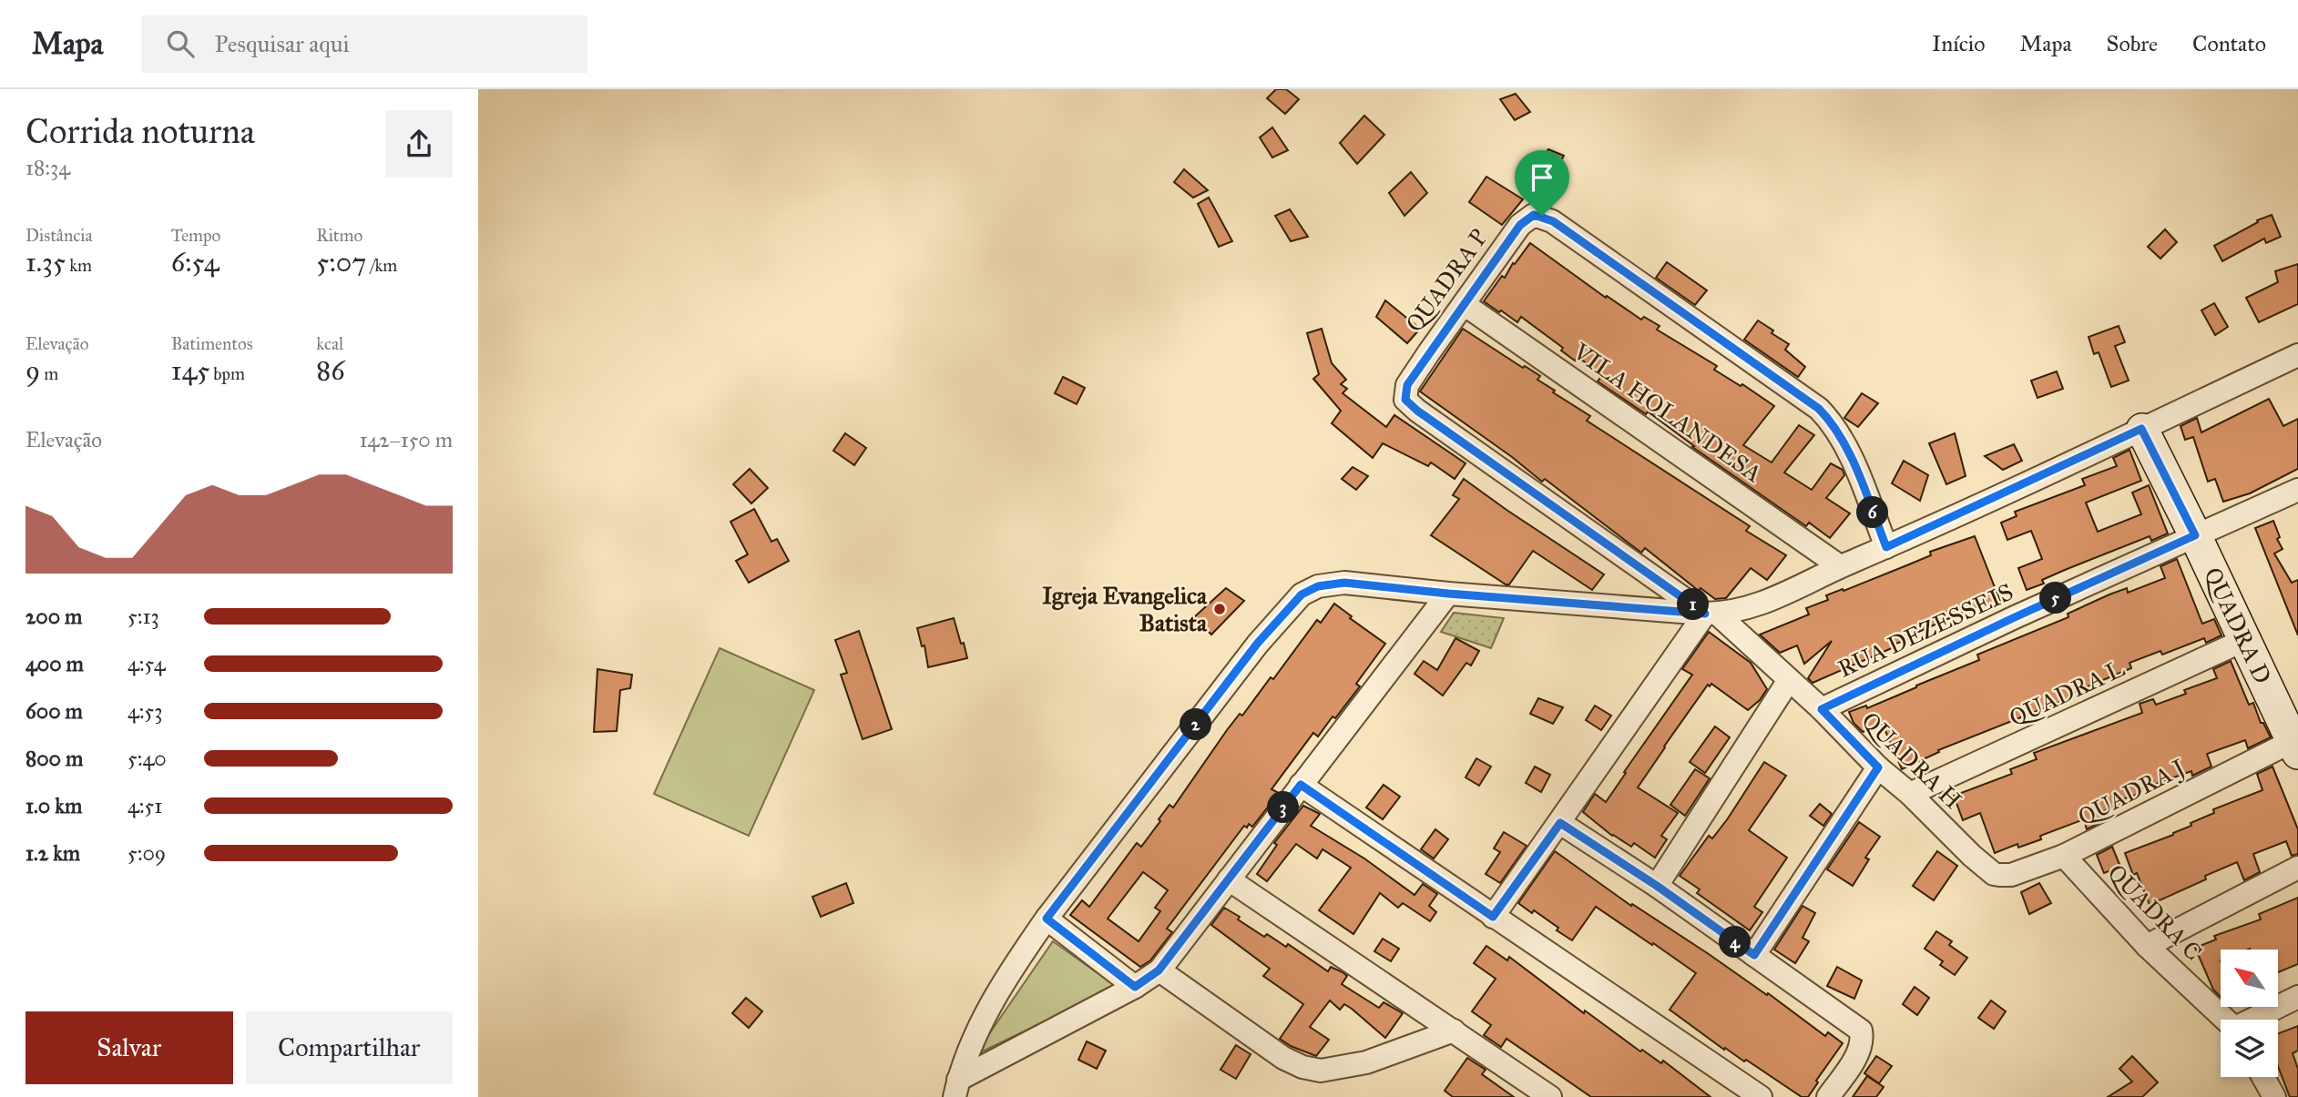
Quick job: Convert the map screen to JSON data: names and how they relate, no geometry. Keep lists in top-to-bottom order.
{
  "streets": {
    "street": [
      "QUADRA P",
      "VILA HOLANDESA",
      "QUADRA D",
      "RUA DEZESSEIS",
      "QUADRA L",
      "QUADRA H",
      "QUADRA J",
      "QUADRA C"
    ]
  },
  "crossings": [
    ["QUADRA P", "VILA HOLANDESA"],
    ["QUADRA P", "QUADRA H"],
    ["QUADRA D", "RUA DEZESSEIS"],
    ["QUADRA D", "QUADRA L"],
    ["QUADRA D", "QUADRA J"],
    ["RUA DEZESSEIS", "QUADRA H"],
    ["QUADRA L", "QUADRA H"],
    ["QUADRA H", "QUADRA J"],
    ["QUADRA J", "QUADRA C"]
  ],
  "places": ["Igreja Evangelica Batista"],
  "north": "top left",
  "page": {
    "header": "Mapa",
    "search": "Pesquisar aqui",
    "nav": [
      "Início",
      "Mapa",
      "Sobre",
      "Contato"
    ],
    "heading": ["Corrida noturna", "18:34"],
    "stats": [
      ["Distância", "1.35 km"],
      ["Tempo", "6:54"],
      ["Ritmo", "5:07 /km"],
      ["Elevação", "9 m"],
      ["Batimentos", "145 bpm"],
      ["kcal", "86"]
    ],
    "chart": ["Elevação", "142–150 m"],
    "pins": [
      "6",
      "5",
      "1",
      "2",
      "3",
      "4"
    ],
    "list": [
      {
        "name": "200 m",
        "note": "5:13"
      },
      {
        "name": "400 m",
        "note": "4:54"
      },
      {
        "name": "600 m",
        "note": "4:53"
      },
      {
        "name": "800 m",
        "note": "5:40"
      },
      {
        "name": "1.0 km",
        "note": "4:51"
      },
      {
        "name": "1.2 km",
        "note": "5:09"
      }
    ],
    "buttons": ["Salvar", "Compartilhar"]
  }
}
